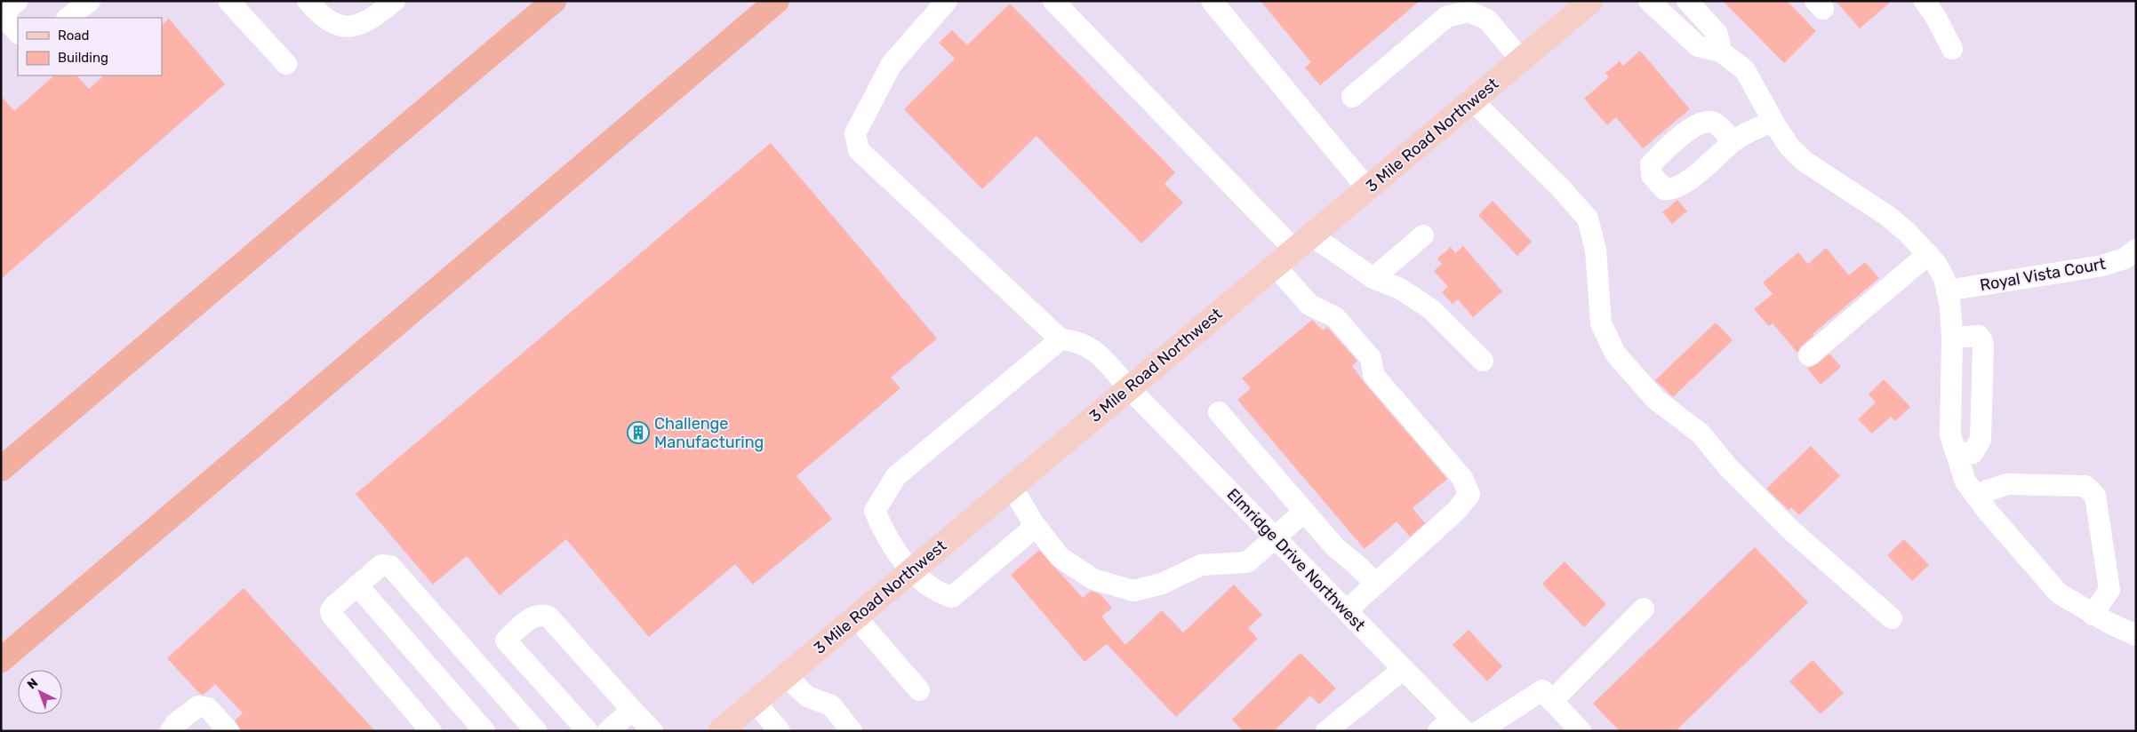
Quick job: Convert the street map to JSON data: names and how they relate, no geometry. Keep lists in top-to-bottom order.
{
  "streets": {
    "main road": ["3 Mile Road Northwest"],
    "street": ["Royal Vista Court", "Elmridge Drive Northwest"]
  },
  "crossings": [
    ["3 Mile Road Northwest", "Elmridge Drive Northwest"]
  ],
  "places": {
    "building": ["Challenge Manufacturing"]
  },
  "legend": ["Road", "Building"],
  "north": "top left"
}
